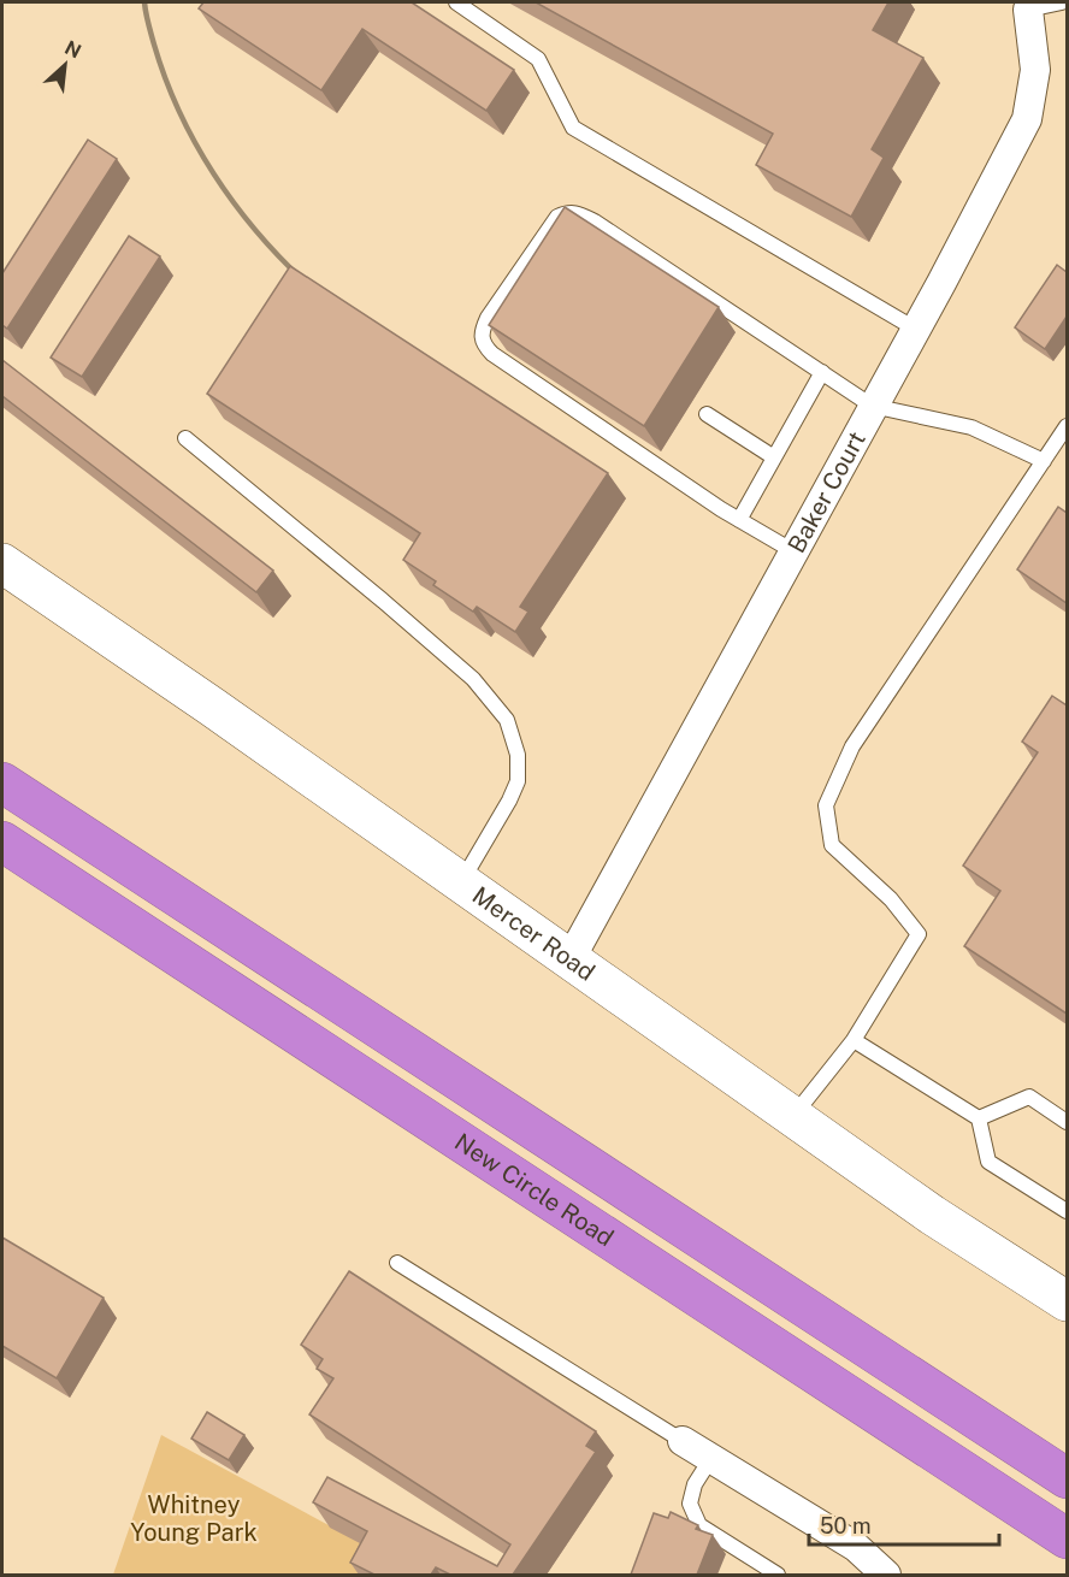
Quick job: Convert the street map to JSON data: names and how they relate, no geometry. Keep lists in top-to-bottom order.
{
  "streets": {
    "highway": ["New Circle Road"],
    "street": ["Baker Court", "Mercer Road"]
  },
  "crossings": [
    ["Baker Court", "Mercer Road"]
  ],
  "parks": ["Whitney Young Park"],
  "scale_bar": "50 m",
  "north": "top right"
}
